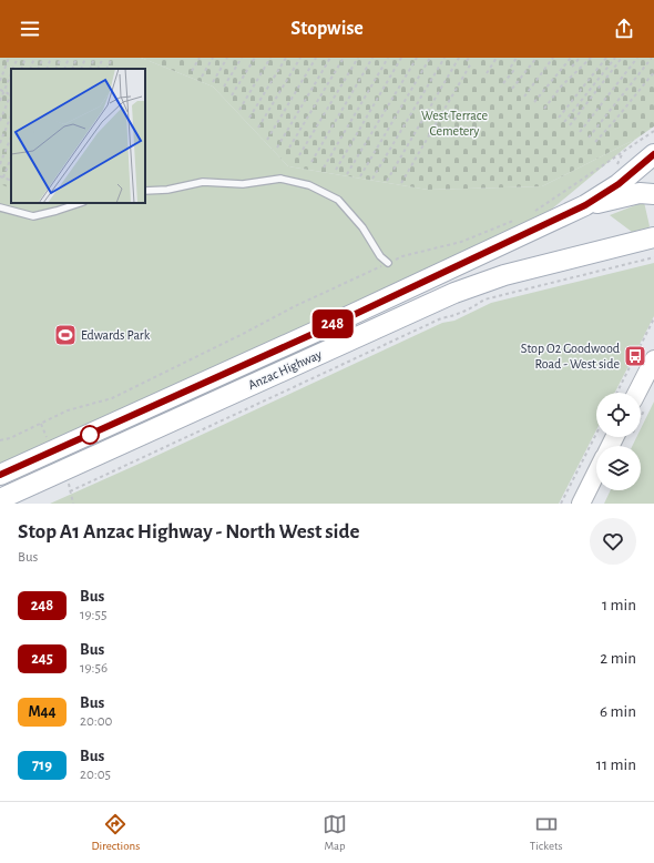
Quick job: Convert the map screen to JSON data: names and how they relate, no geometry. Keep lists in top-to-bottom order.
{
  "streets": {
    "main road": ["Anzac Highway"]
  },
  "parks": ["West Terrace Cemetery"],
  "places": {
    "sports": ["Edwards Park"],
    "bus stop": ["Stop O2 Goodwood Road - West side"]
  },
  "lines": ["bus line 248"],
  "page": {
    "header": "Stopwise",
    "on_map": "248",
    "heading": ["Stop A1 Anzac Highway - North West side", "Bus"],
    "list": [
      {
        "mark": "248",
        "name": "Bus",
        "note": "19:55",
        "value": "1 min"
      },
      {
        "mark": "245",
        "name": "Bus",
        "note": "19:56",
        "value": "2 min"
      },
      {
        "mark": "M44",
        "name": "Bus",
        "note": "20:00",
        "value": "6 min"
      },
      {
        "mark": "719",
        "name": "Bus",
        "note": "20:05",
        "value": "11 min"
      }
    ],
    "tabs": ["Directions", "Map", "Tickets"]
  }
}
